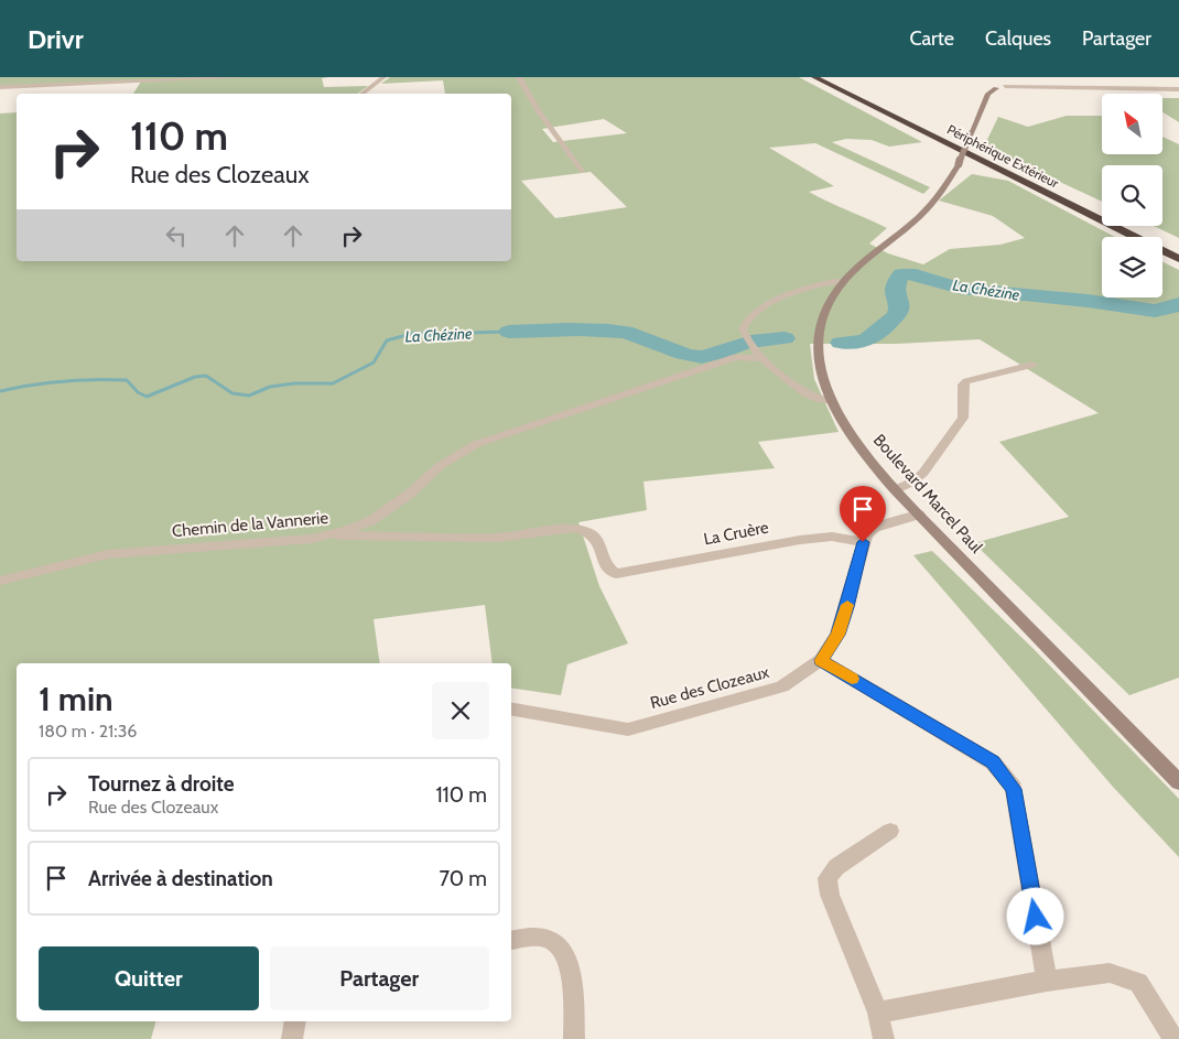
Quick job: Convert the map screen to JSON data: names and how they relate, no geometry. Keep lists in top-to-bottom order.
{
  "streets": {
    "highway": ["Périphérique Extérieur"],
    "street": [
      "Boulevard Marcel Paul",
      "Chemin de la Vannerie",
      "La Cruère",
      "Rue des Clozeaux"
    ]
  },
  "crossings": [
    ["Chemin de la Vannerie", "La Cruère"],
    ["La Cruère", "Rue des Clozeaux"]
  ],
  "water": ["La Chézine"],
  "north": "top left",
  "page": {
    "header": "Drivr",
    "nav": ["Carte", "Calques", "Partager"],
    "turn": ["110 m", "Rue des Clozeaux"],
    "heading": ["1 min", "180 m · 21:36"],
    "list": [
      {
        "name": "Tournez à droite",
        "note": "Rue des Clozeaux",
        "value": "110 m"
      },
      {
        "name": "Arrivée à destination",
        "value": "70 m"
      }
    ],
    "buttons": ["Quitter", "Partager"]
  }
}
